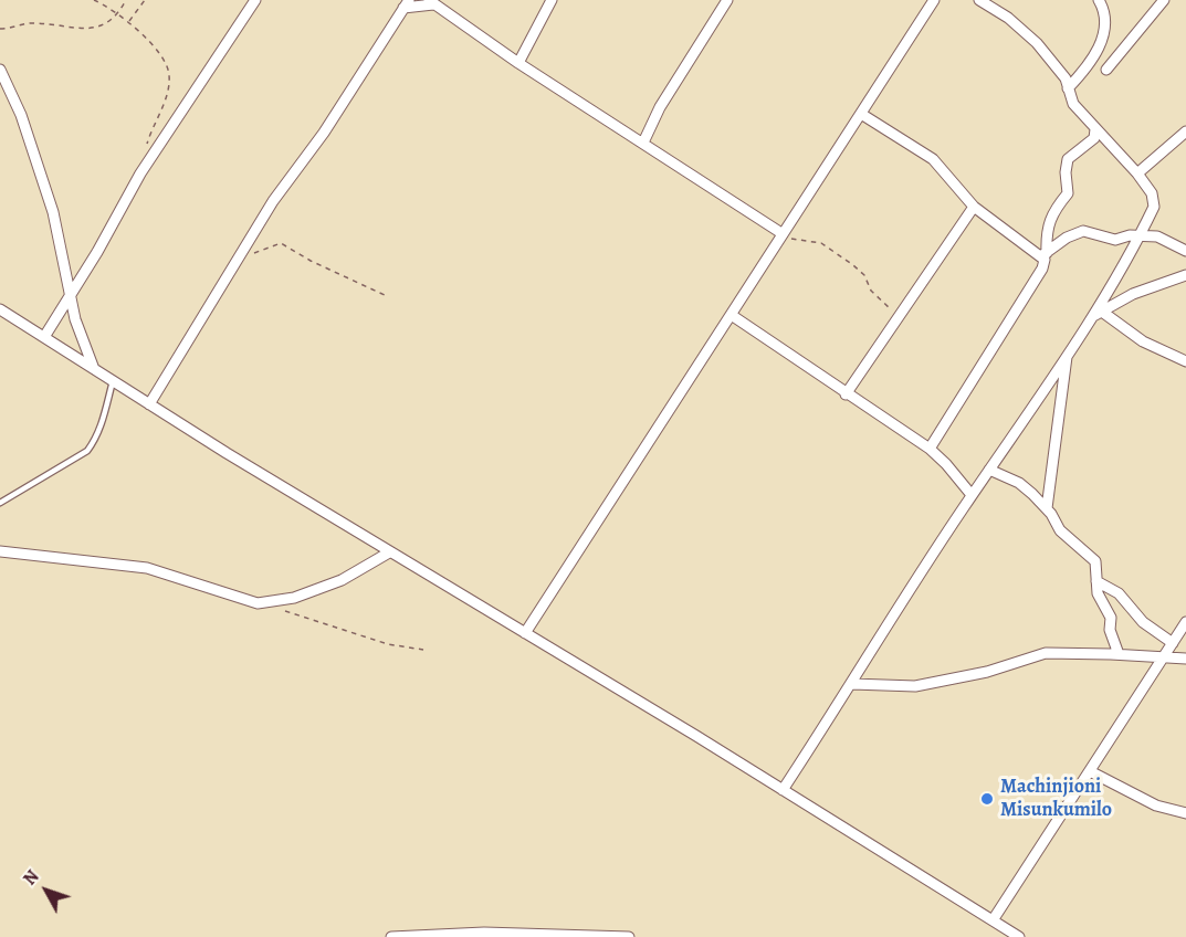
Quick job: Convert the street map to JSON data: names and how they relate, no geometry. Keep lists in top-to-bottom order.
{
  "places": ["Machinjioni Misunkumilo"],
  "north": "top left"
}
